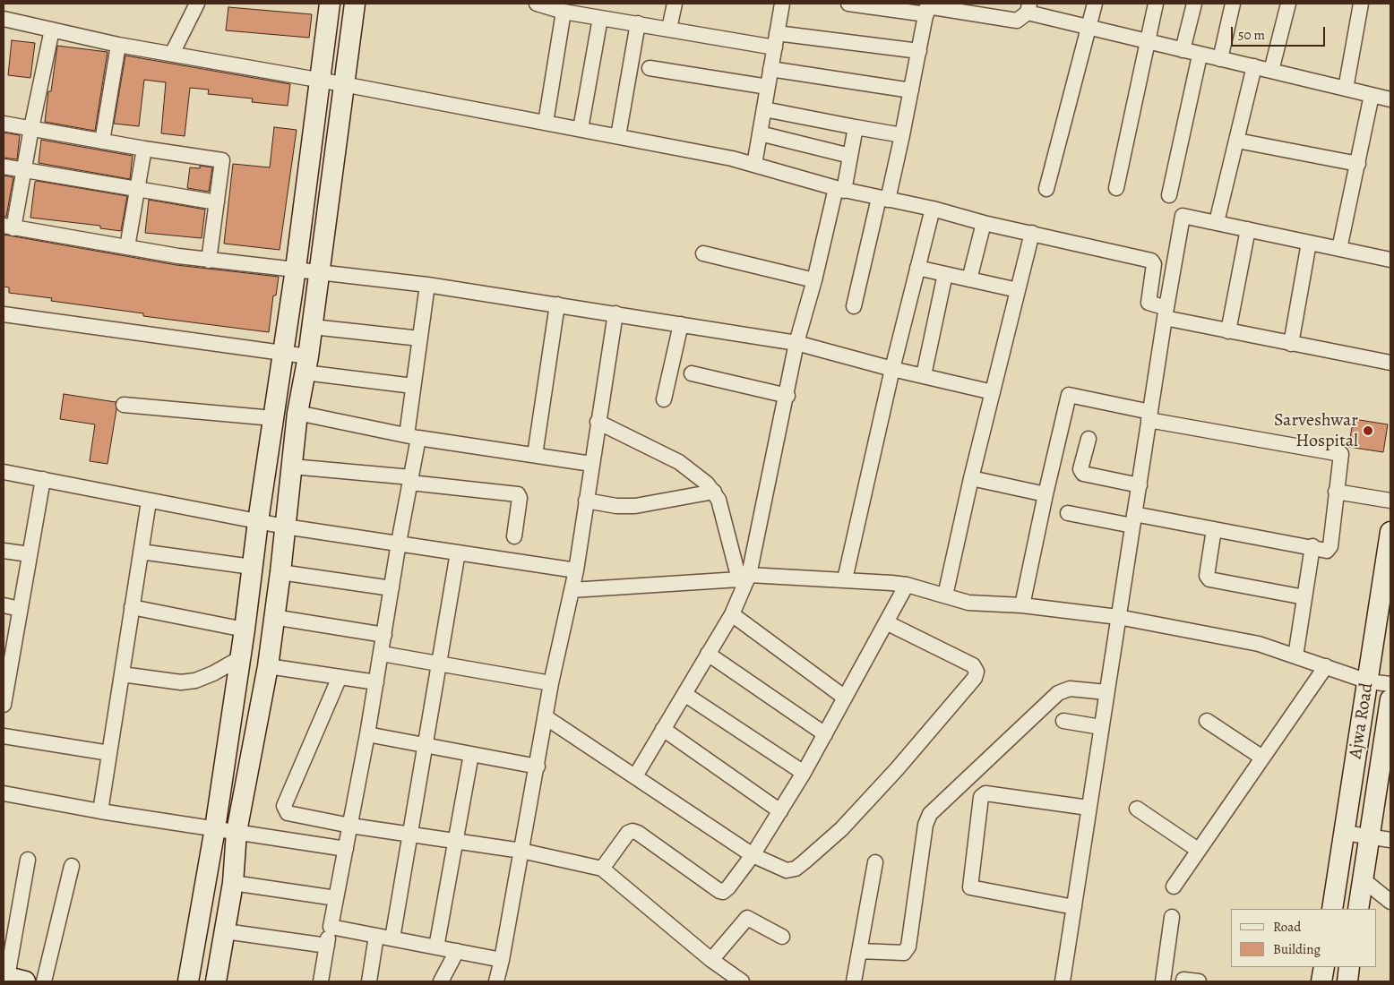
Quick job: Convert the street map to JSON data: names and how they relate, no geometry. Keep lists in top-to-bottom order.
{
  "streets": {
    "street": ["Ajwa Road"]
  },
  "places": ["Sarveshwar Hospital"],
  "legend": ["Road", "Building"],
  "scale_bar": "50 m"
}
